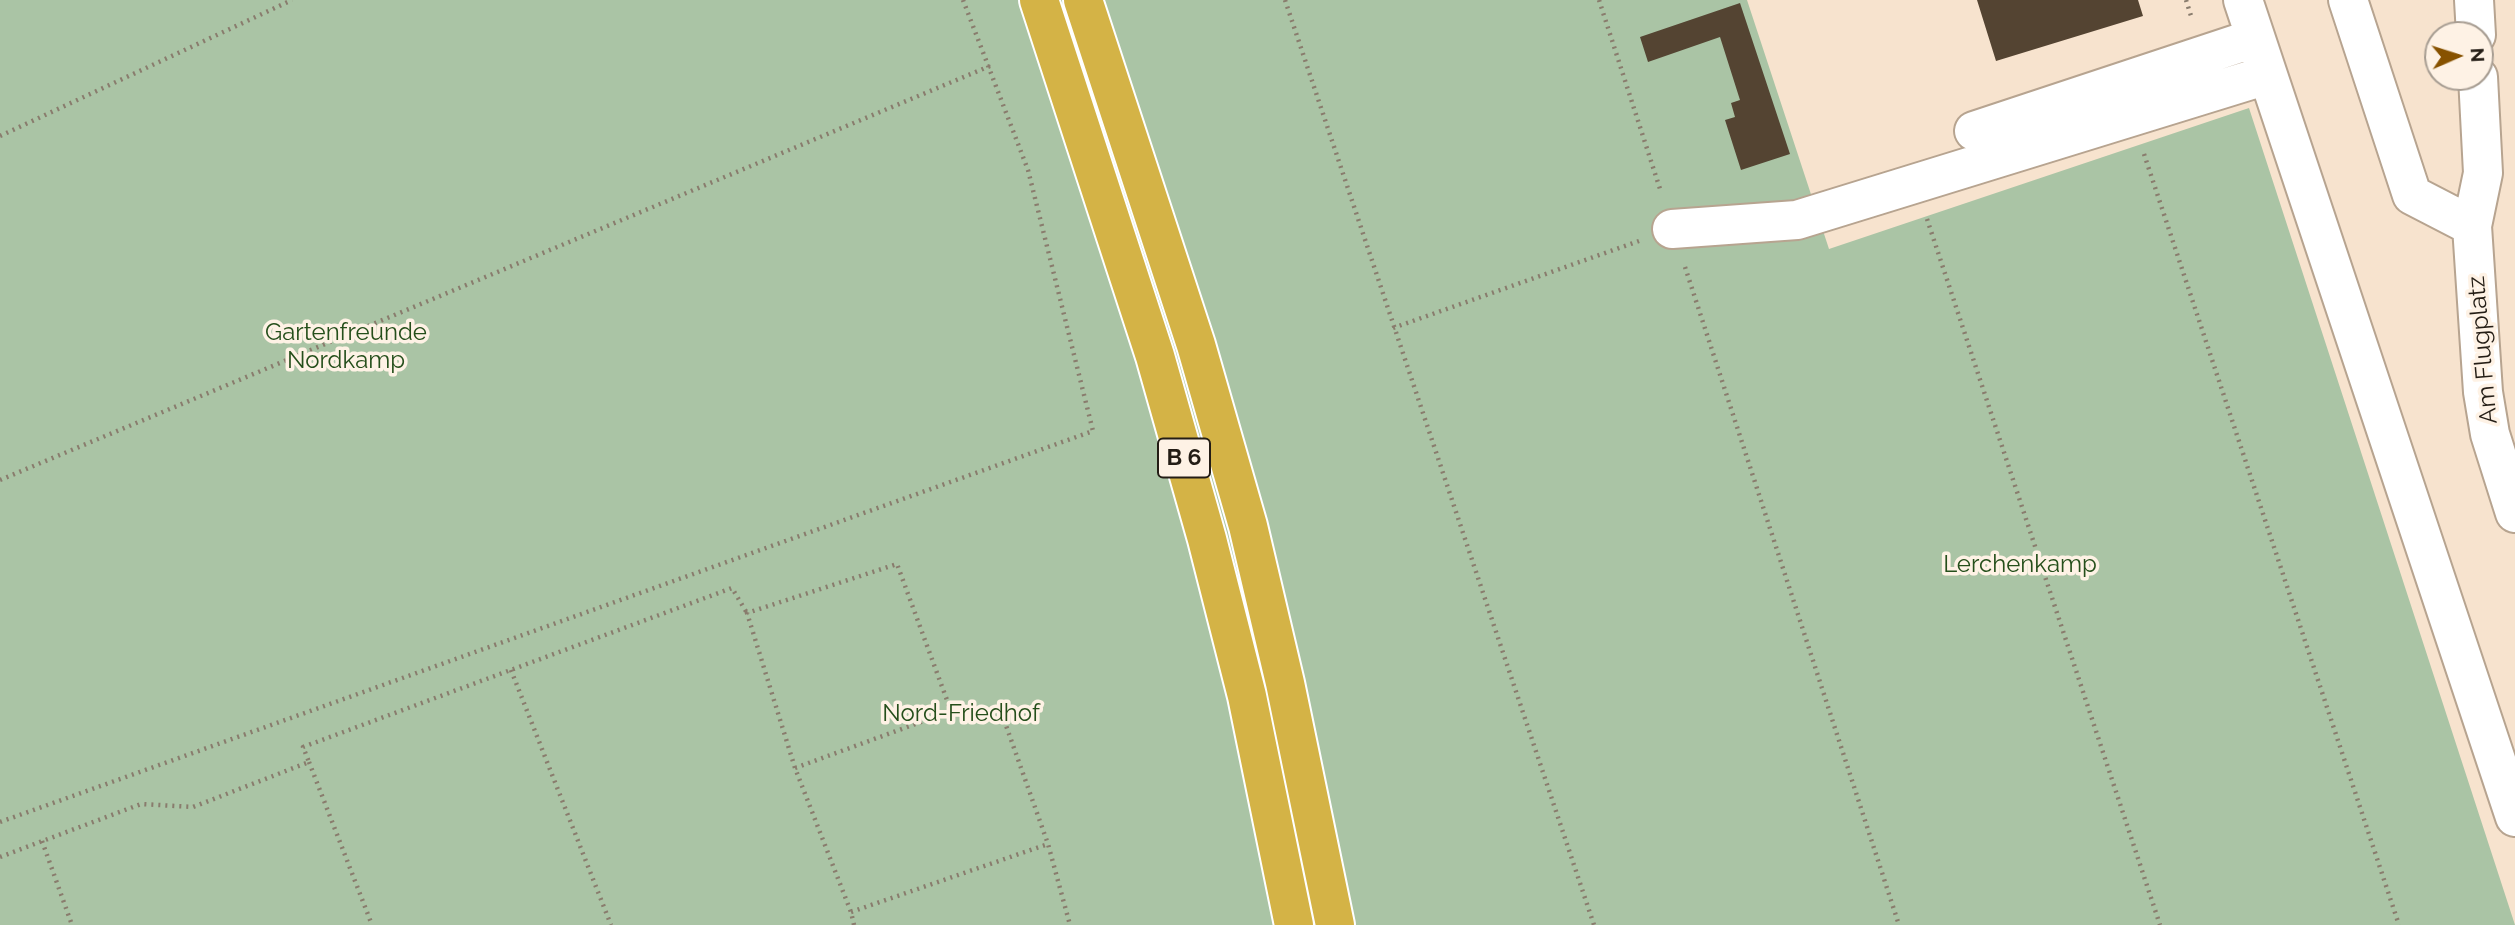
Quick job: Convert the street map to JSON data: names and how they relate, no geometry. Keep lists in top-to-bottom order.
{
  "streets": {
    "highway": ["B 6"],
    "street": ["Am Flugplatz"]
  },
  "parks": ["Gartenfreunde Nordkamp", "Lerchenkamp", "Nord-Friedhof"],
  "north": "right"
}
